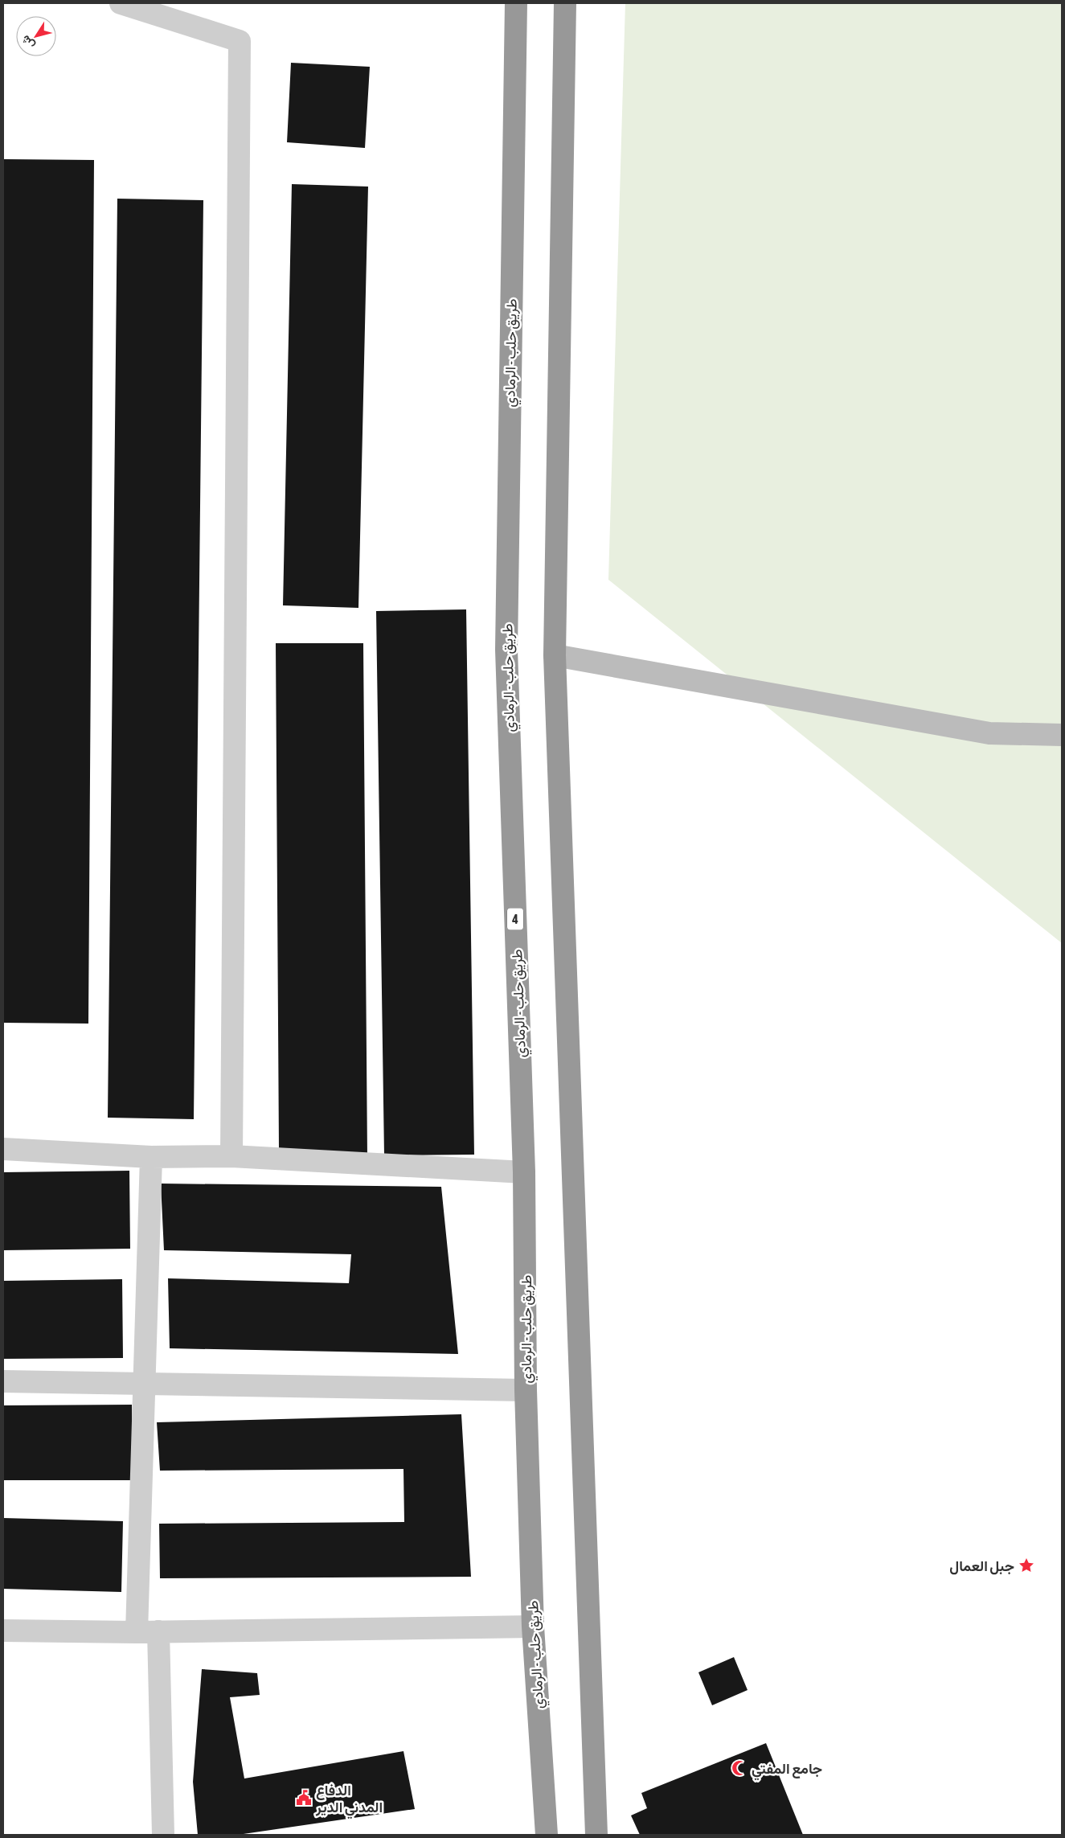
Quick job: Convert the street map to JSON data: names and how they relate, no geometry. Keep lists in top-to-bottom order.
{
  "streets": {
    "highway": ["طريق حلب - الرمادي", "4"]
  },
  "places": {
    "place": ["جبل العمال"],
    "mosque": ["جامع المفتي"],
    "public building": ["الدفاع المدني الدير"]
  },
  "north": "bottom left"
}
